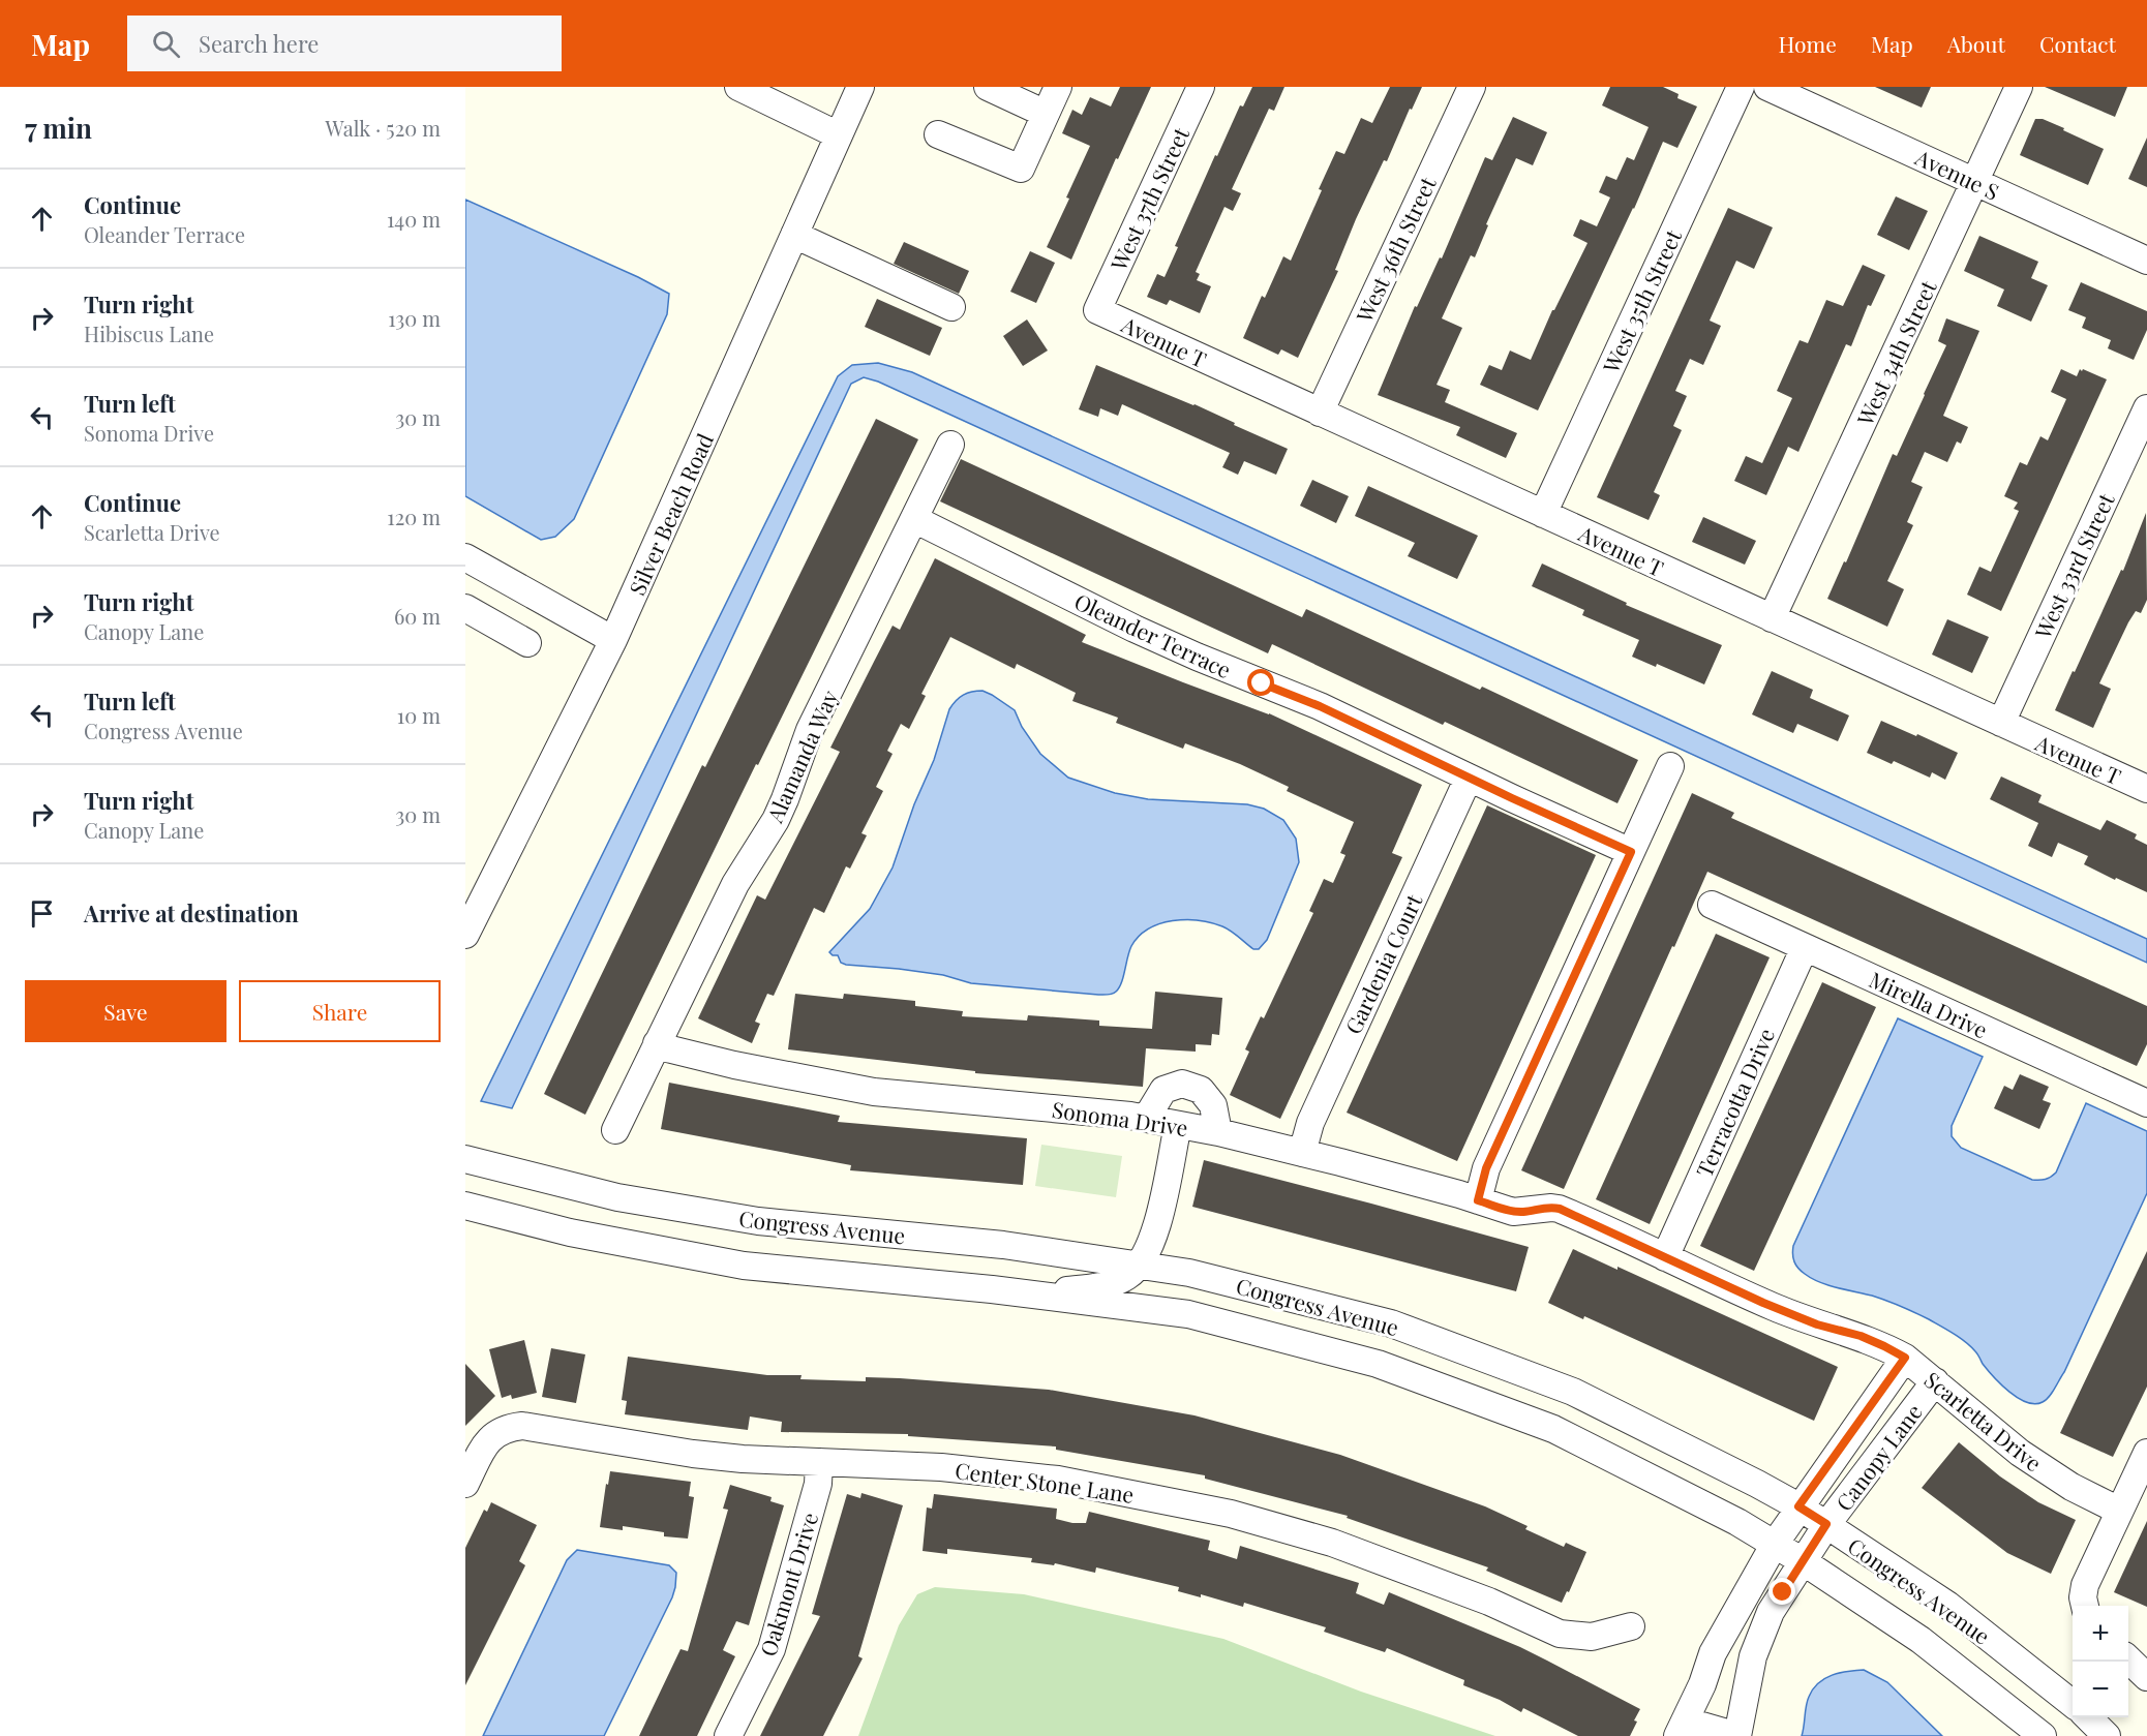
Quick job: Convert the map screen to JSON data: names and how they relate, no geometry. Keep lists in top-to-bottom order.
{
  "streets": {
    "street": [
      "Avenue S",
      "West 37th Street",
      "West 36th Street",
      "West 35th Street",
      "Avenue T",
      "West 34th Street",
      "Silver Beach Road",
      "West 33rd Street",
      "Oleander Terrace",
      "Alamanda Way",
      "Gardenia Court",
      "Mirella Drive",
      "Terracotta Drive",
      "Sonoma Drive",
      "Congress Avenue",
      "Scarletta Drive",
      "Canopy Lane",
      "Center Stone Lane",
      "Oakmont Drive"
    ]
  },
  "crossings": [
    ["Avenue S", "West 34th Street"],
    ["West 37th Street", "Avenue T"],
    ["West 36th Street", "Avenue T"],
    ["West 35th Street", "Avenue T"],
    ["Avenue T", "West 34th Street"],
    ["Avenue T", "West 33rd Street"],
    ["Oleander Terrace", "Alamanda Way"],
    ["Oleander Terrace", "Gardenia Court"],
    ["Alamanda Way", "Sonoma Drive"],
    ["Gardenia Court", "Sonoma Drive"],
    ["Mirella Drive", "Terracotta Drive"],
    ["Terracotta Drive", "Scarletta Drive"],
    ["Sonoma Drive", "Scarletta Drive"],
    ["Congress Avenue", "Canopy Lane"],
    ["Scarletta Drive", "Canopy Lane"],
    ["Center Stone Lane", "Oakmont Drive"]
  ],
  "page": {
    "header": "Map",
    "search": "Search here",
    "nav": [
      "Home",
      "Map",
      "About",
      "Contact"
    ],
    "heading": ["7 min", "Walk · 520 m"],
    "list": [
      ["Continue", "Oleander Terrace", "140 m"],
      ["Turn right", "Hibiscus Lane", "130 m"],
      ["Turn left", "Sonoma Drive", "30 m"],
      ["Continue", "Scarletta Drive", "120 m"],
      ["Turn right", "Canopy Lane", "60 m"],
      ["Turn left", "Congress Avenue", "10 m"],
      ["Turn right", "Canopy Lane", "30 m"],
      "Arrive at destination"
    ],
    "buttons": ["Save", "Share"],
    "map_buttons": ["+", "−"]
  }
}
